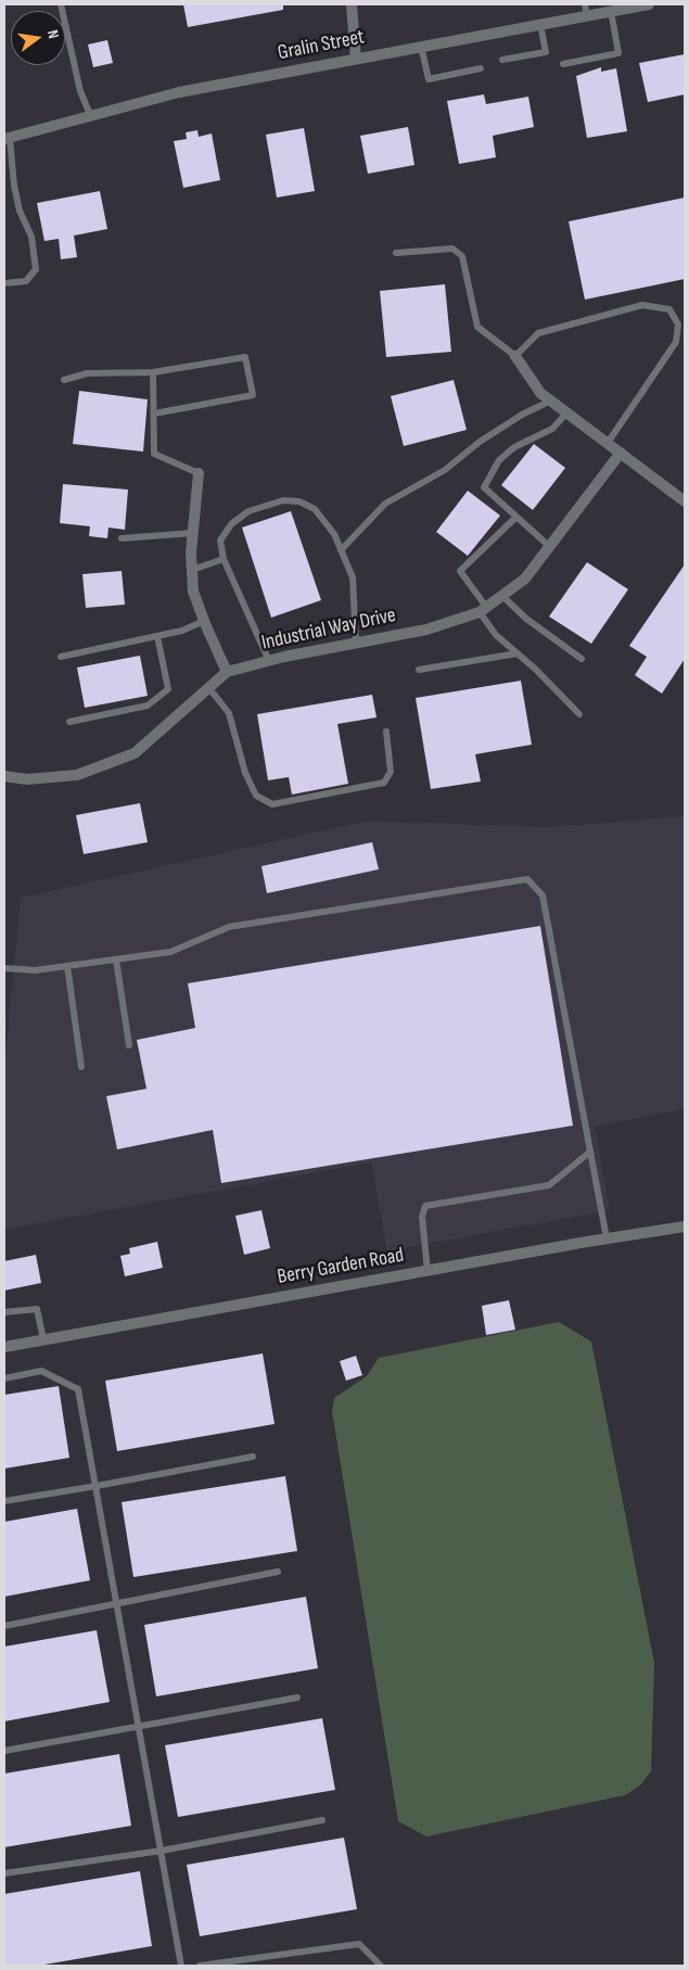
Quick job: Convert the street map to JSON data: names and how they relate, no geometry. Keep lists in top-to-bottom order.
{
  "streets": {
    "street": ["Gralin Street", "Industrial Way Drive", "Berry Garden Road"]
  },
  "north": "right"
}
